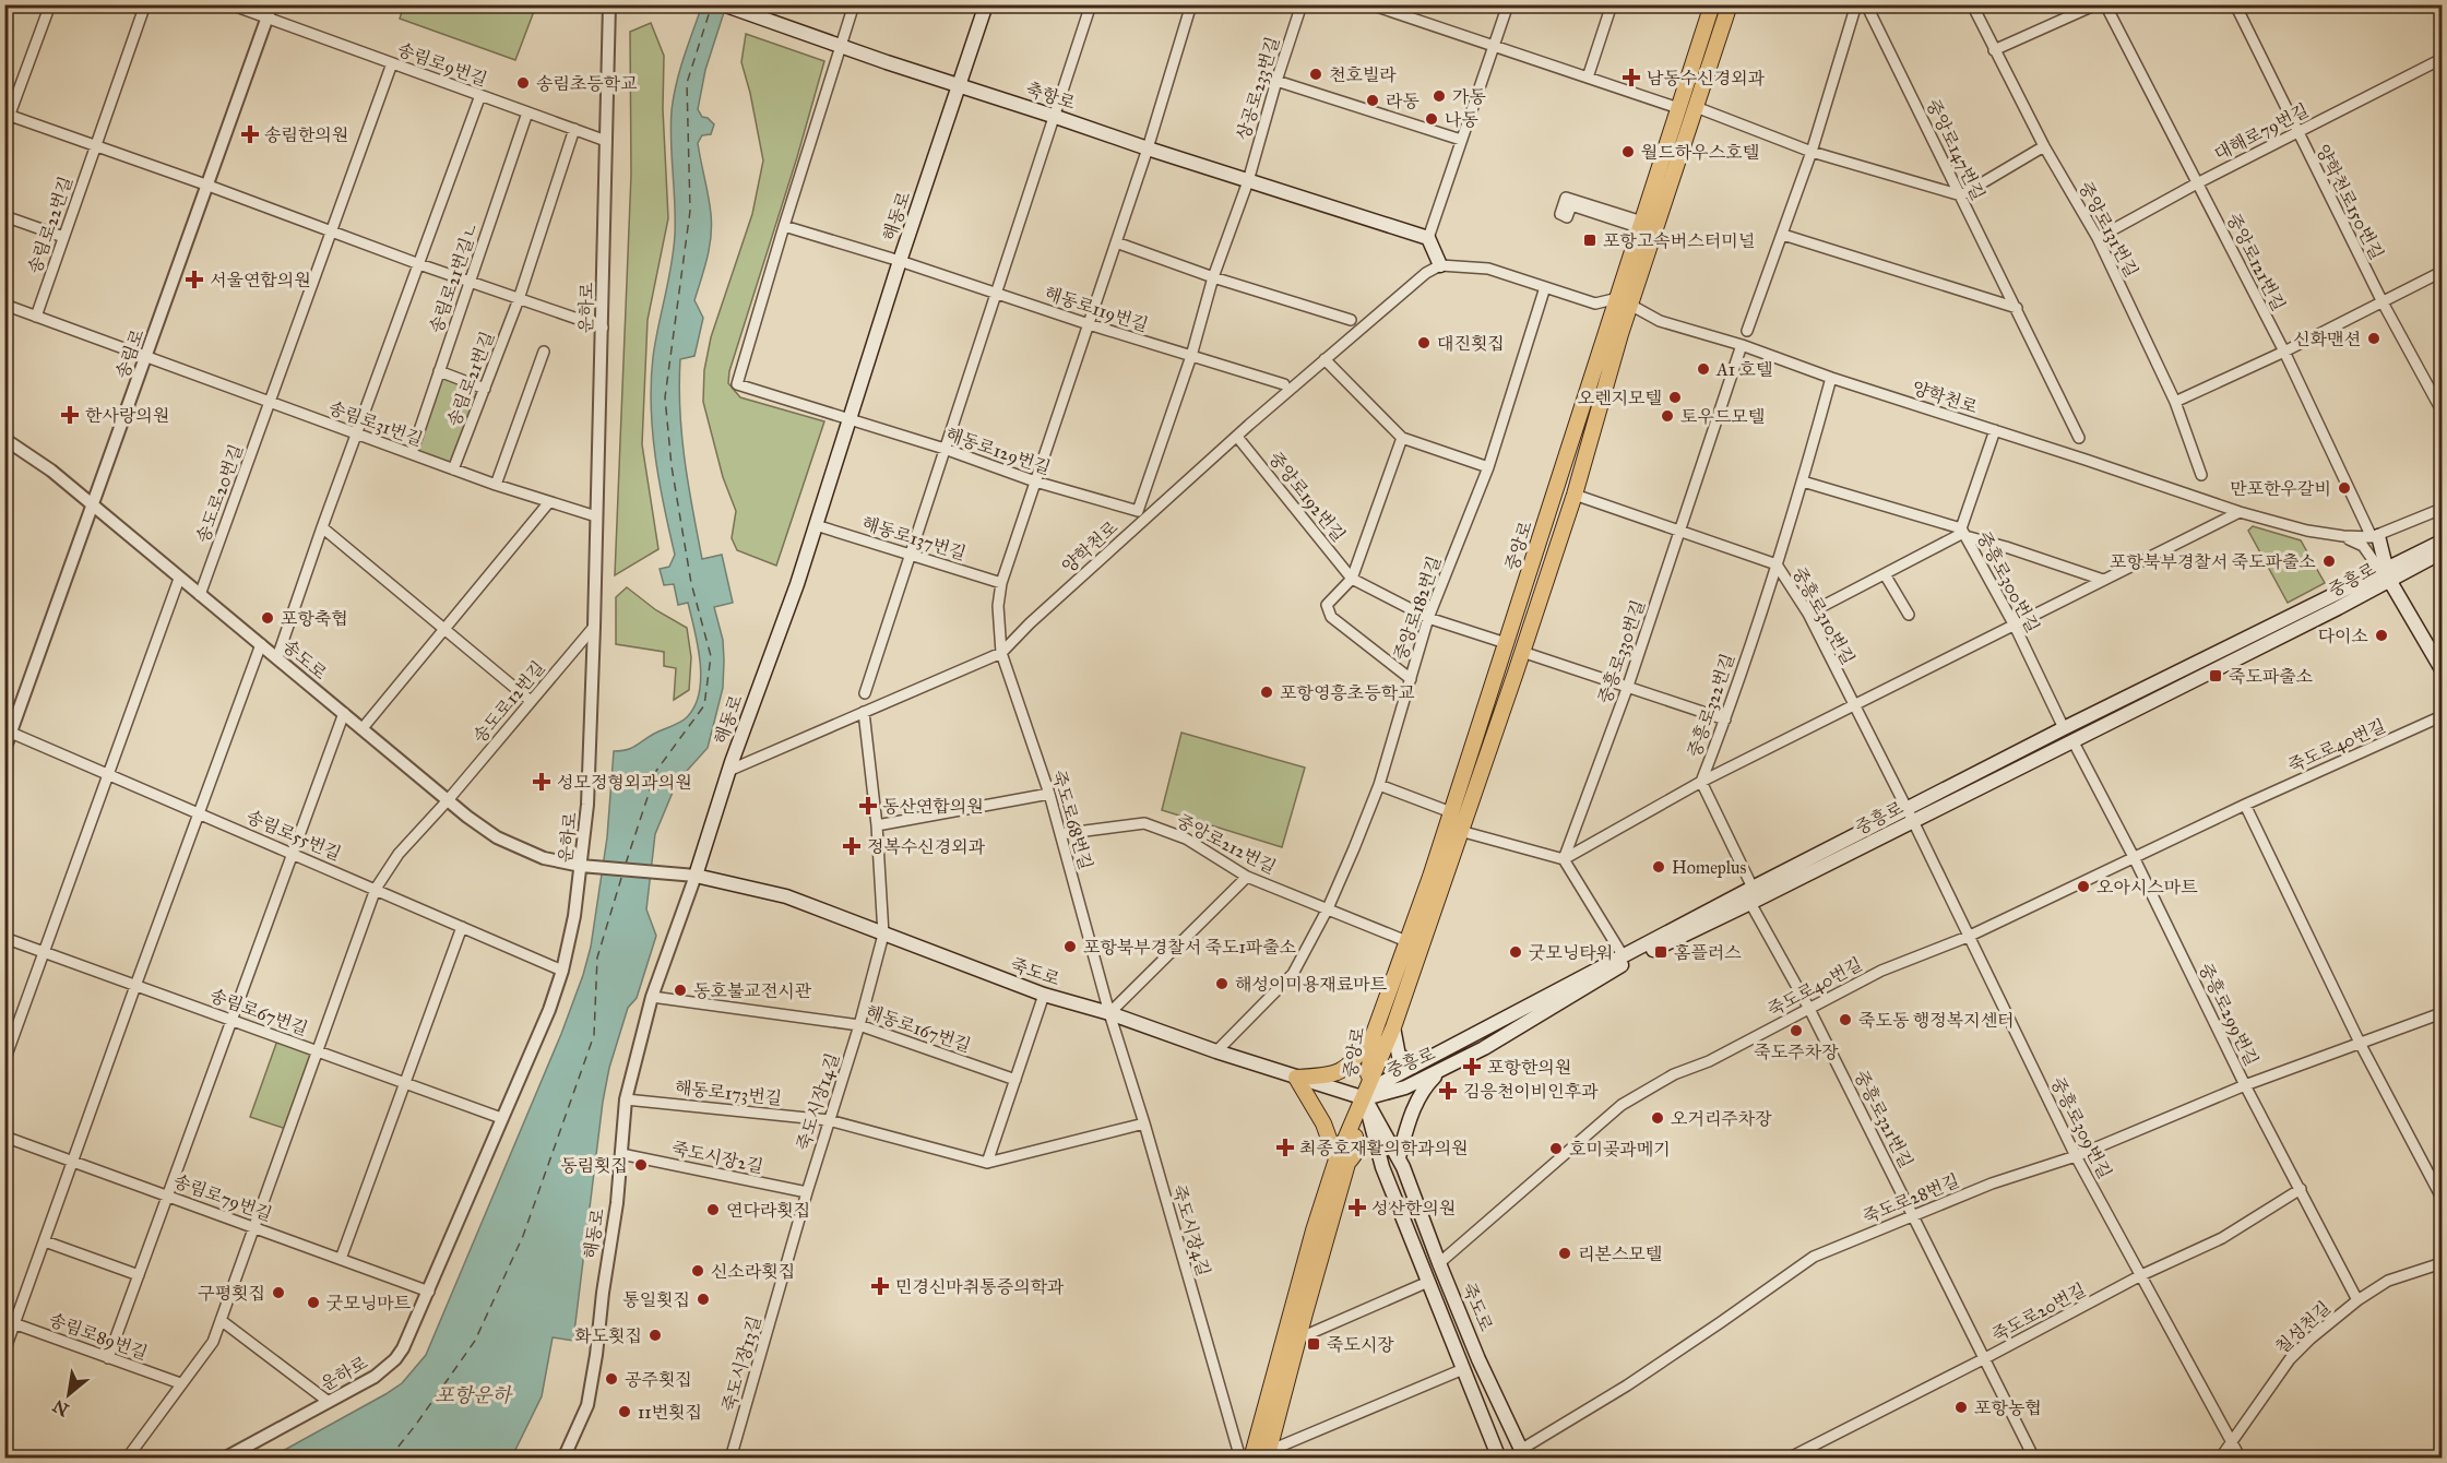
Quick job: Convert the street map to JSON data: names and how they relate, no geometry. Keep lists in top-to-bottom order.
{
  "streets": {
    "main road": [
      "축항로",
      "해동로",
      "중앙로",
      "중흥로",
      "죽도로"
    ],
    "street": [
      "송림로9번길",
      "상공로233번길",
      "대해로79번길",
      "중앙로147번길",
      "양학천로150번길",
      "송림로22번길",
      "중앙로131번길",
      "중앙로121번길",
      "송림로21번길ㄴ",
      "운하로",
      "해동로119번길",
      "송림로",
      "송림로21번길",
      "양학천로",
      "송림로31번길",
      "해동로129번길",
      "송도로20번길",
      "중앙로192번길",
      "해동로137번길",
      "중흥로300번길",
      "중앙로182번길",
      "중흥로310번길",
      "중흥로330번길",
      "송도로",
      "송도로12번길",
      "중흥로322번길",
      "죽도로40번길",
      "죽도로68번길",
      "송림로55번길",
      "중앙로212번길",
      "송림로67번길",
      "중흥로299번길",
      "해동로167번길",
      "해동로173번길",
      "죽도시장14길",
      "중흥로321번길",
      "중흥로309번길",
      "죽도시장2길",
      "송림로79번길",
      "죽도로28번길",
      "죽도시장4길",
      "죽도로20번길",
      "칠성천길",
      "송림로89번길",
      "죽도시장13길"
    ]
  },
  "crossings": [
    ["송림로9번길", "송림로21번길ㄴ"],
    ["송림로9번길", "운하로"],
    ["송림로9번길", "송림로"],
    ["송림로9번길", "송림로21번길"],
    ["상공로233번길", "축항로"],
    ["축항로", "해동로"],
    ["축항로", "죽도로68번길"],
    ["대해로79번길", "양학천로150번길"],
    ["대해로79번길", "중앙로131번길"],
    ["대해로79번길", "중앙로121번길"],
    ["해동로", "해동로119번길"],
    ["해동로", "양학천로"],
    ["해동로", "해동로129번길"],
    ["해동로", "해동로137번길"],
    ["해동로", "송도로"],
    ["해동로", "죽도로"],
    ["해동로", "해동로167번길"],
    ["해동로", "해동로173번길"],
    ["해동로", "죽도시장2길"],
    ["송림로22번길", "송림로31번길"],
    ["중앙로121번길", "양학천로"],
    ["송림로21번길ㄴ", "송림로31번길"],
    ["운하로", "송림로31번길"],
    ["운하로", "송도로"],
    ["운하로", "송도로12번길"],
    ["운하로", "송림로55번길"],
    ["운하로", "송림로67번길"],
    ["운하로", "송림로79번길"],
    ["해동로119번길", "양학천로"],
    ["해동로119번길", "해동로129번길"],
    ["해동로119번길", "죽도로68번길"],
    ["송림로", "송림로31번길"],
    ["송림로", "송도로"],
    ["송림로", "송림로55번길"],
    ["송림로21번길", "송림로31번길"],
    ["양학천로", "해동로129번길"],
    ["양학천로", "중앙로192번길"],
    ["양학천로", "중앙로"],
    ["양학천로", "중흥로310번길"],
    ["양학천로", "중흥로330번길"],
    ["양학천로", "죽도로68번길"],
    ["양학천로", "죽도시장14길"],
    ["송림로31번길", "송도로20번길"],
    ["해동로129번길", "죽도로68번길"],
    ["송도로20번길", "송도로"],
    ["중앙로192번길", "중앙로"],
    ["중앙로192번길", "중앙로182번길"],
    ["해동로137번길", "죽도로68번길"],
    ["중앙로", "중흥로"],
    ["중앙로", "중앙로212번길"],
    ["중앙로", "죽도로"],
    ["중흥로", "중흥로300번길"],
    ["중흥로", "중흥로310번길"],
    ["중흥로", "중흥로322번길"],
    ["중흥로", "죽도로"],
    ["중흥로", "중흥로299번길"],
    ["중흥로", "중흥로321번길"],
    ["중흥로", "중흥로309번길"],
    ["중흥로300번길", "중흥로310번길"],
    ["중앙로182번길", "중앙로212번길"],
    ["중앙로182번길", "죽도로"],
    ["중흥로310번길", "중흥로322번길"],
    ["중흥로310번길", "중흥로309번길"],
    ["송도로", "송도로12번길"],
    ["송도로", "죽도로"],
    ["송도로12번길", "송림로55번길"],
    ["송도로12번길", "송림로67번길"],
    ["송도로12번길", "송림로79번길"],
    ["송도로12번길", "송림로89번길"],
    ["죽도로40번길", "죽도로"],
    ["죽도로40번길", "중흥로299번길"],
    ["죽도로40번길", "중흥로321번길"],
    ["죽도로40번길", "중흥로309번길"],
    ["죽도로68번길", "중앙로212번길"],
    ["죽도로68번길", "죽도로"],
    ["죽도로68번길", "죽도시장4길"],
    ["죽도로", "죽도시장14길"],
    ["죽도로", "죽도로28번길"],
    ["죽도로", "죽도시장4길"],
    ["중흥로299번길", "죽도로28번길"],
    ["중흥로299번길", "죽도로20번길"],
    ["중흥로299번길", "칠성천길"],
    ["해동로167번길", "죽도시장14길"],
    ["해동로173번길", "죽도시장14길"],
    ["죽도시장14길", "죽도시장2길"],
    ["죽도시장14길", "죽도시장13길"],
    ["중흥로321번길", "죽도로28번길"],
    ["중흥로321번길", "죽도로20번길"],
    ["중흥로309번길", "죽도로28번길"],
    ["중흥로309번길", "죽도로20번길"],
    ["중흥로309번길", "칠성천길"]
  ],
  "water": ["포항운하"],
  "places": {
    "other": [
      "천호빌라",
      "송림초등학교",
      "가동",
      "라동",
      "나동",
      "월드하우스호텔",
      "신화맨션",
      "대진횟집",
      "A1 호텔",
      "오렌지모텔",
      "토우드모텔",
      "만포한우갈비",
      "포항북부경찰서 죽도파출소",
      "포항축협",
      "다이소",
      "포항영흥초등학교",
      "Homeplus",
      "오아시스마트",
      "포항북부경찰서 죽도1파출소",
      "굿모닝타워",
      "해성이미용재료마트",
      "동호불교전시관",
      "죽도동 행정복지센터",
      "죽도주차장",
      "오거리주차장",
      "호미곶과메기",
      "동림횟집",
      "연다라횟집",
      "리본스모텔",
      "신소라횟집",
      "구평횟집",
      "통일횟집",
      "굿모닝마트",
      "화도횟집",
      "공주횟집",
      "포항농협",
      "11번횟집"
    ],
    "health": [
      "남동수신경외과",
      "송림한의원",
      "서울연합의원",
      "한사랑의원",
      "성모정형외과의원",
      "동산연합의원",
      "정복수신경외과",
      "포항한의원",
      "김응천이비인후과",
      "최종호재활의학과의원",
      "성산한의원",
      "민경신마취통증의학과"
    ],
    "transit": [
      "포항고속버스터미널",
      "죽도파출소",
      "홈플러스",
      "죽도시장"
    ]
  },
  "north": "bottom left"
}
